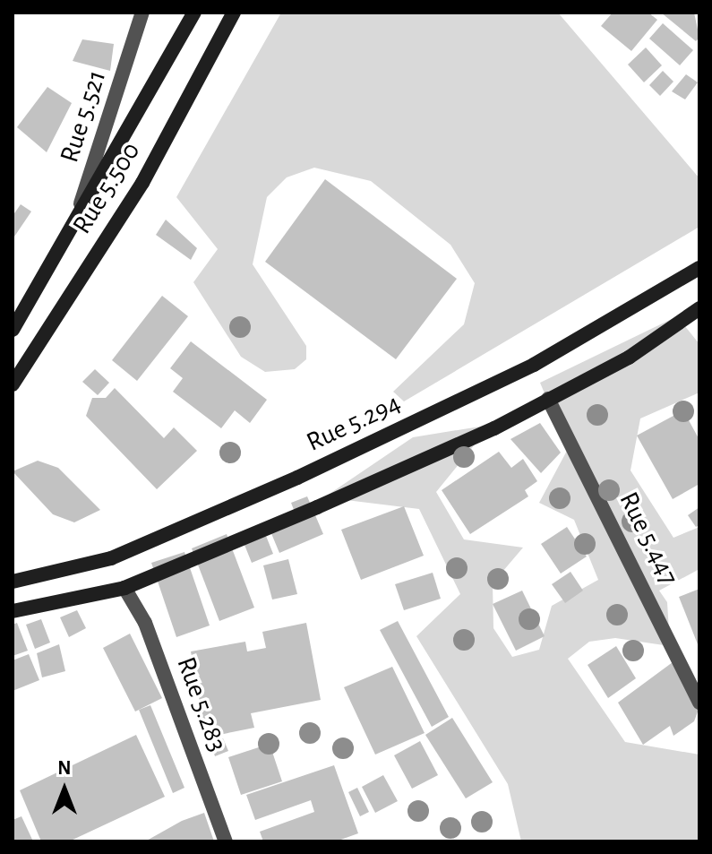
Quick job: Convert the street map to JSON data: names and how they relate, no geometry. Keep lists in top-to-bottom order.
{
  "streets": {
    "main road": ["Rue 5.500", "Rue 5.294"],
    "street": ["Rue 5.521", "Rue 5.447", "Rue 5.283"]
  },
  "crossings": [
    ["Rue 5.521", "Rue 5.500"]
  ],
  "north": "top"
}
